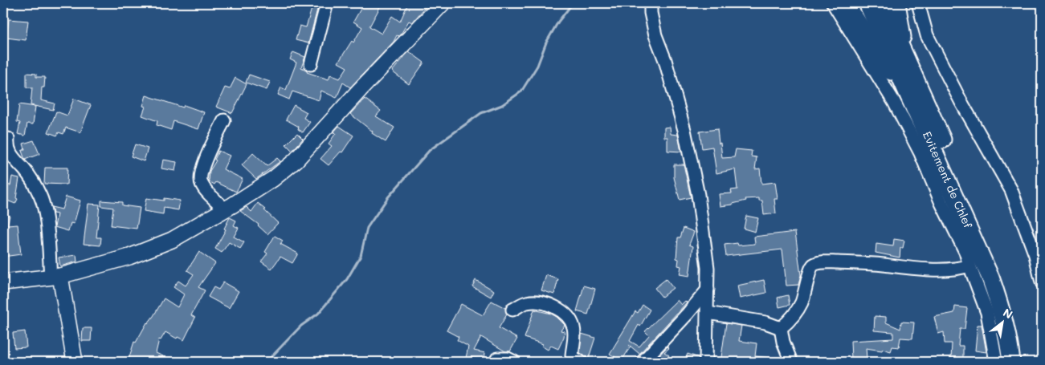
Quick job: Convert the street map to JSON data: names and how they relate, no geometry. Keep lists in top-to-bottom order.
{
  "streets": {
    "highway": ["Evitement de Chlef"]
  },
  "north": "top right"
}
